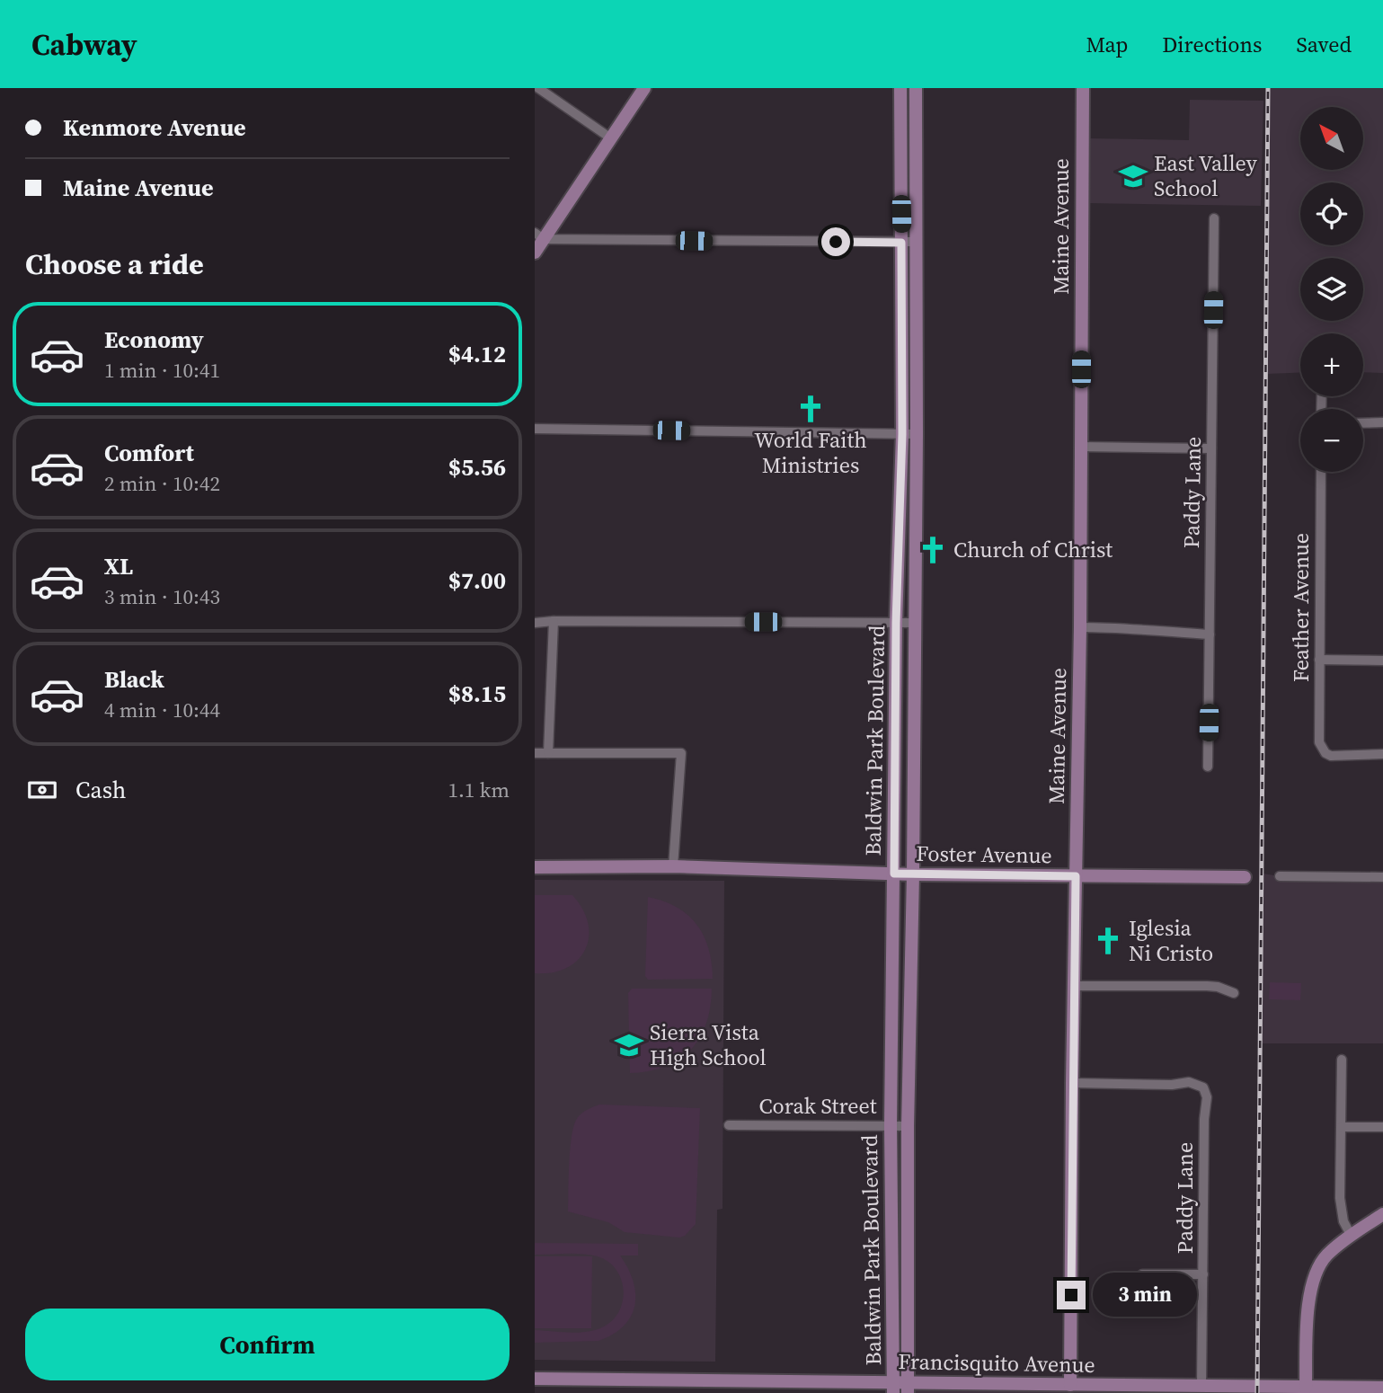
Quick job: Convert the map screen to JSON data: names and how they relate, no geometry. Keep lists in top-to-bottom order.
{
  "streets": {
    "street": [
      "Maine Avenue",
      "Paddy Lane",
      "Feather Avenue",
      "Baldwin Park Boulevard",
      "Foster Avenue",
      "Corak Street",
      "Francisquito Avenue"
    ]
  },
  "crossings": [
    ["Maine Avenue", "Paddy Lane"],
    ["Maine Avenue", "Foster Avenue"],
    ["Maine Avenue", "Francisquito Avenue"],
    ["Paddy Lane", "Francisquito Avenue"],
    ["Baldwin Park Boulevard", "Foster Avenue"],
    ["Baldwin Park Boulevard", "Corak Street"],
    ["Baldwin Park Boulevard", "Francisquito Avenue"]
  ],
  "places": {
    "school or university": ["East Valley School", "Sierra Vista High School"],
    "church": ["World Faith Ministries", "Church of Christ", "Iglesia Ni Cristo"]
  },
  "north": "top left",
  "page": {
    "header": "Cabway",
    "nav": ["Map", "Directions", "Saved"],
    "banner": ["Kenmore Avenue", "Maine Avenue"],
    "map_buttons": ["+", "−"],
    "heading": "Choose a ride",
    "list": [
      {
        "name": "Economy",
        "note": "1 min · 10:41",
        "value": "$4.12"
      },
      {
        "name": "Comfort",
        "note": "2 min · 10:42",
        "value": "$5.56"
      },
      {
        "name": "XL",
        "note": "3 min · 10:43",
        "value": "$7.00"
      },
      {
        "name": "Black",
        "note": "4 min · 10:44",
        "value": "$8.15"
      }
    ],
    "pay": ["Cash", "1.1 km"],
    "bubble": "3 min",
    "buttons": "Confirm"
  }
}
